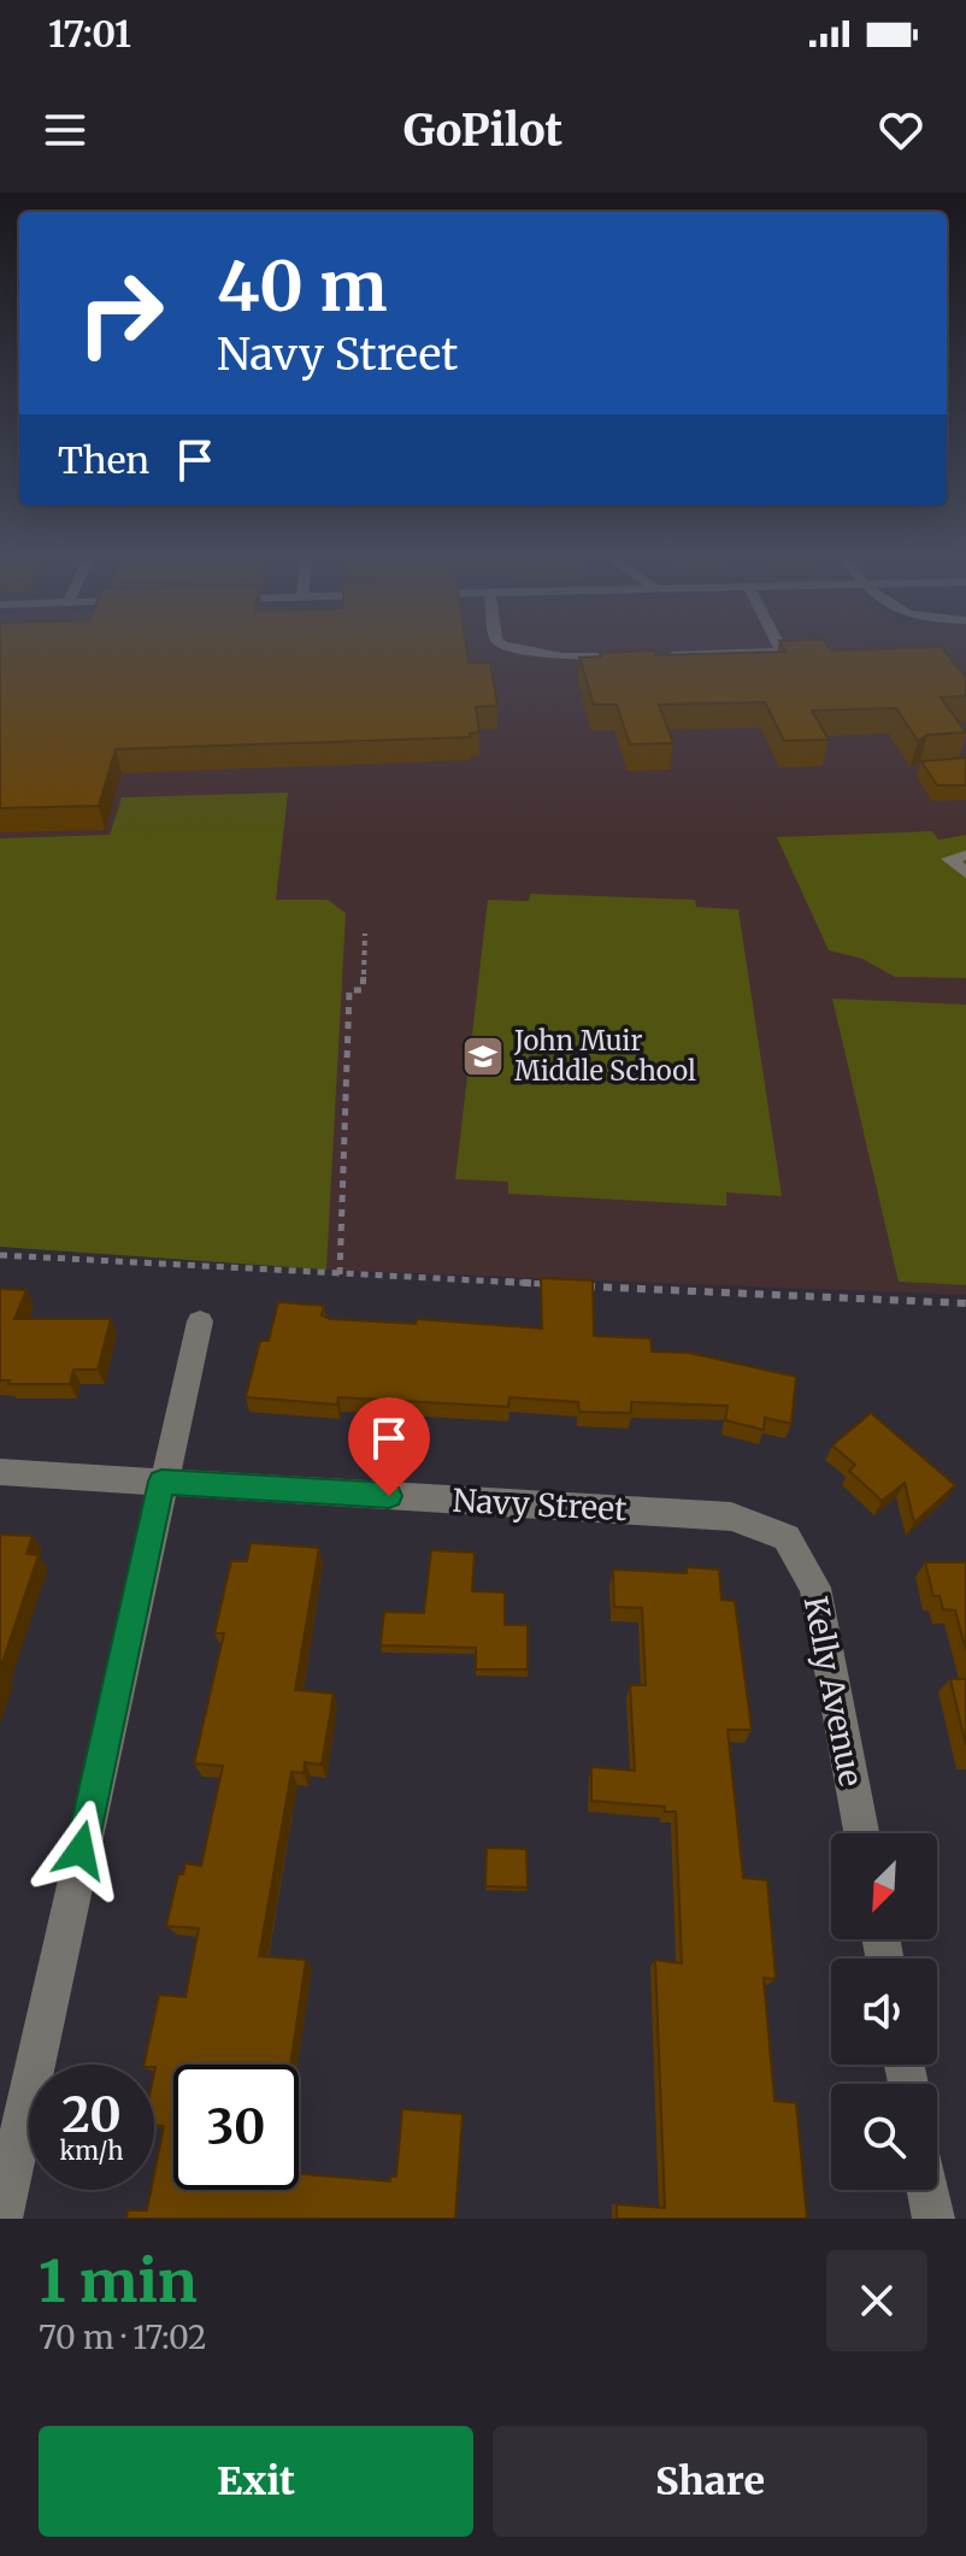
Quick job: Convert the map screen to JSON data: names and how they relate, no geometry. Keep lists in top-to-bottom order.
{
  "streets": {
    "street": ["Navy Street", "Kelly Avenue"]
  },
  "crossings": [
    ["Navy Street", "Kelly Avenue"]
  ],
  "places": {
    "school or university": ["John Muir Middle School"]
  },
  "north": "bottom left",
  "page": {
    "status": "17:01",
    "header": "GoPilot",
    "turn": ["40 m", "Navy Street"],
    "then": "Then",
    "speed": "20 km/h",
    "limit": "30",
    "heading": ["1 min", "70 m · 17:02"],
    "buttons": ["Exit", "Share"]
  }
}
